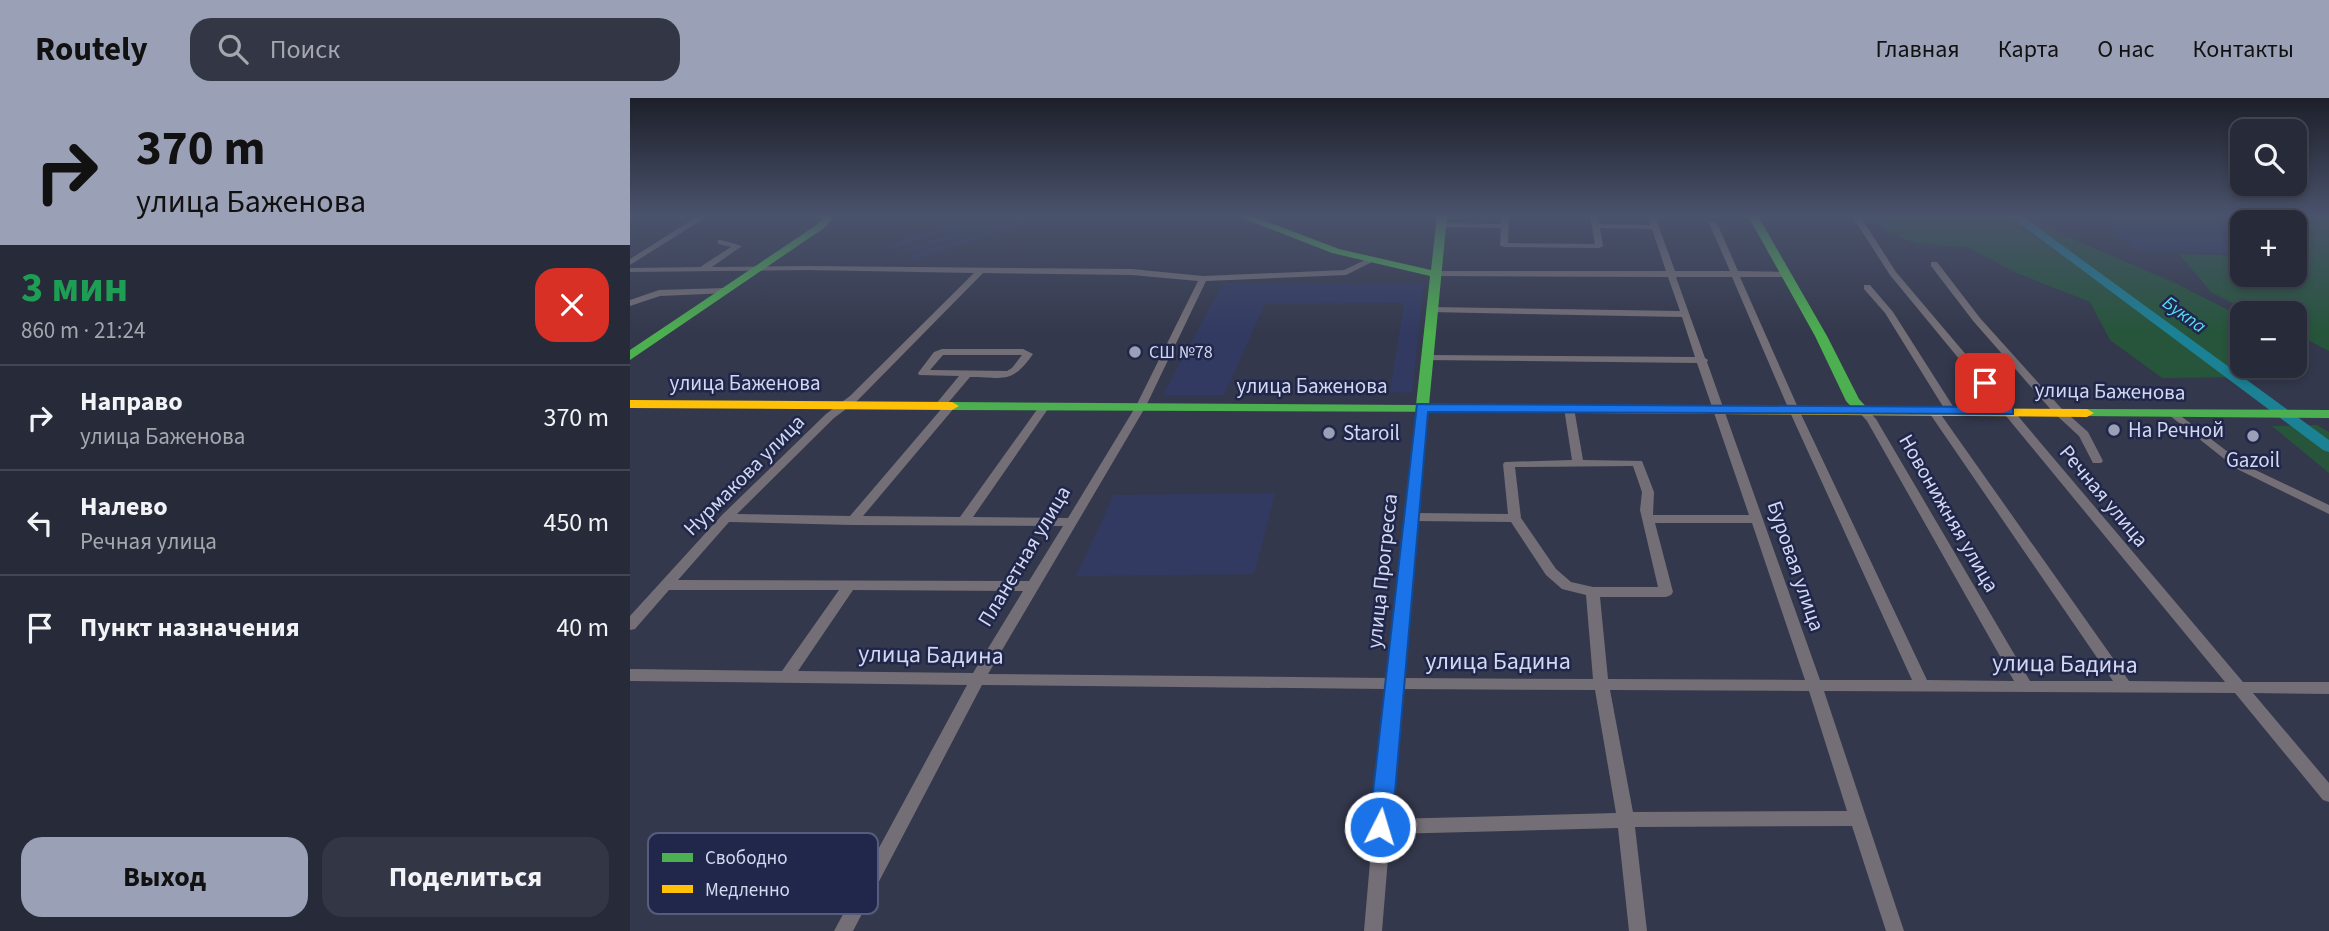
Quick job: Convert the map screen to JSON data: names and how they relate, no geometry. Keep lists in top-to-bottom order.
{
  "streets": {
    "main road": ["улица Баженова", "Новонижняя улица", "улица Прогресса"],
    "street": [
      "Нурмакова улица",
      "Речная улица",
      "Планетная улица",
      "Буровая улица",
      "улица Бадина"
    ]
  },
  "crossings": [
    ["улица Баженова", "Нурмакова улица"],
    ["улица Баженова", "Речная улица"],
    ["улица Баженова", "Новонижняя улица"],
    ["улица Баженова", "Планетная улица"],
    ["улица Баженова", "Буровая улица"],
    ["улица Баженова", "улица Прогресса"],
    ["Речная улица", "улица Бадина"],
    ["Новонижняя улица", "улица Бадина"],
    ["Планетная улица", "улица Бадина"],
    ["Буровая улица", "улица Бадина"],
    ["улица Прогресса", "улица Бадина"]
  ],
  "water": ["Букпа"],
  "places": [
    "СШ №78",
    "На Речной",
    "Staroil",
    "Gazoil"
  ],
  "legend": ["Свободно", "Медленно"],
  "page": {
    "header": "Routely",
    "search": "Поиск",
    "nav": [
      "Главная",
      "Карта",
      "О нас",
      "Контакты"
    ],
    "turn": ["370 m", "улица Баженова"],
    "map_buttons": ["+", "−"],
    "heading": ["3 мин", "860 m · 21:24"],
    "list": [
      {
        "name": "Направо",
        "note": "улица Баженова",
        "value": "370 m"
      },
      {
        "name": "Налево",
        "note": "Речная улица",
        "value": "450 m"
      },
      {
        "name": "Пункт назначения",
        "value": "40 m"
      }
    ],
    "buttons": ["Выход", "Поделиться"]
  }
}
